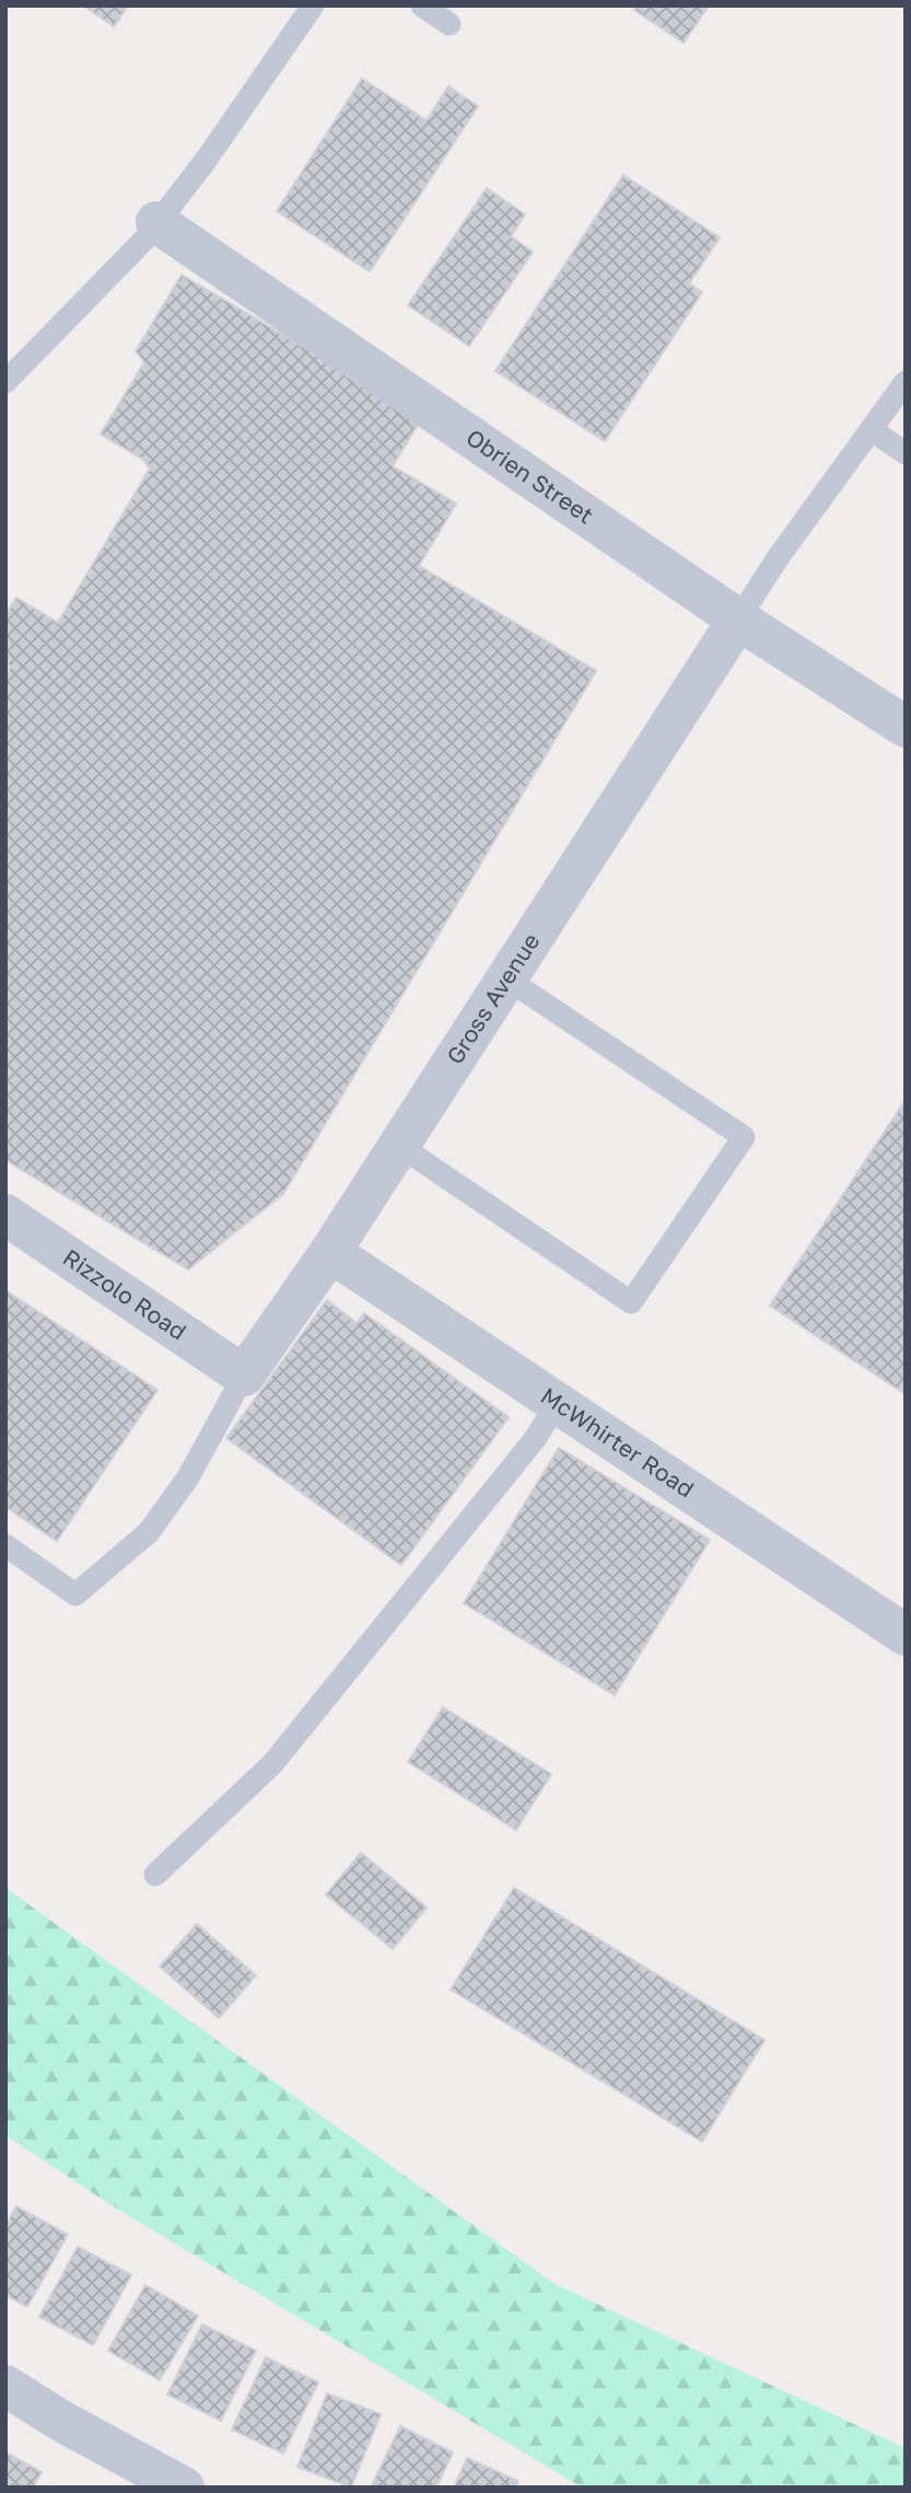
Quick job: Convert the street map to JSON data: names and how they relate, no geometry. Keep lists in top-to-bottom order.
{
  "streets": {
    "street": [
      "Obrien Street",
      "Gross Avenue",
      "Rizzolo Road",
      "McWhirter Road"
    ]
  },
  "crossings": [
    ["Obrien Street", "Gross Avenue"],
    ["Gross Avenue", "Rizzolo Road"],
    ["Gross Avenue", "McWhirter Road"]
  ]
}
